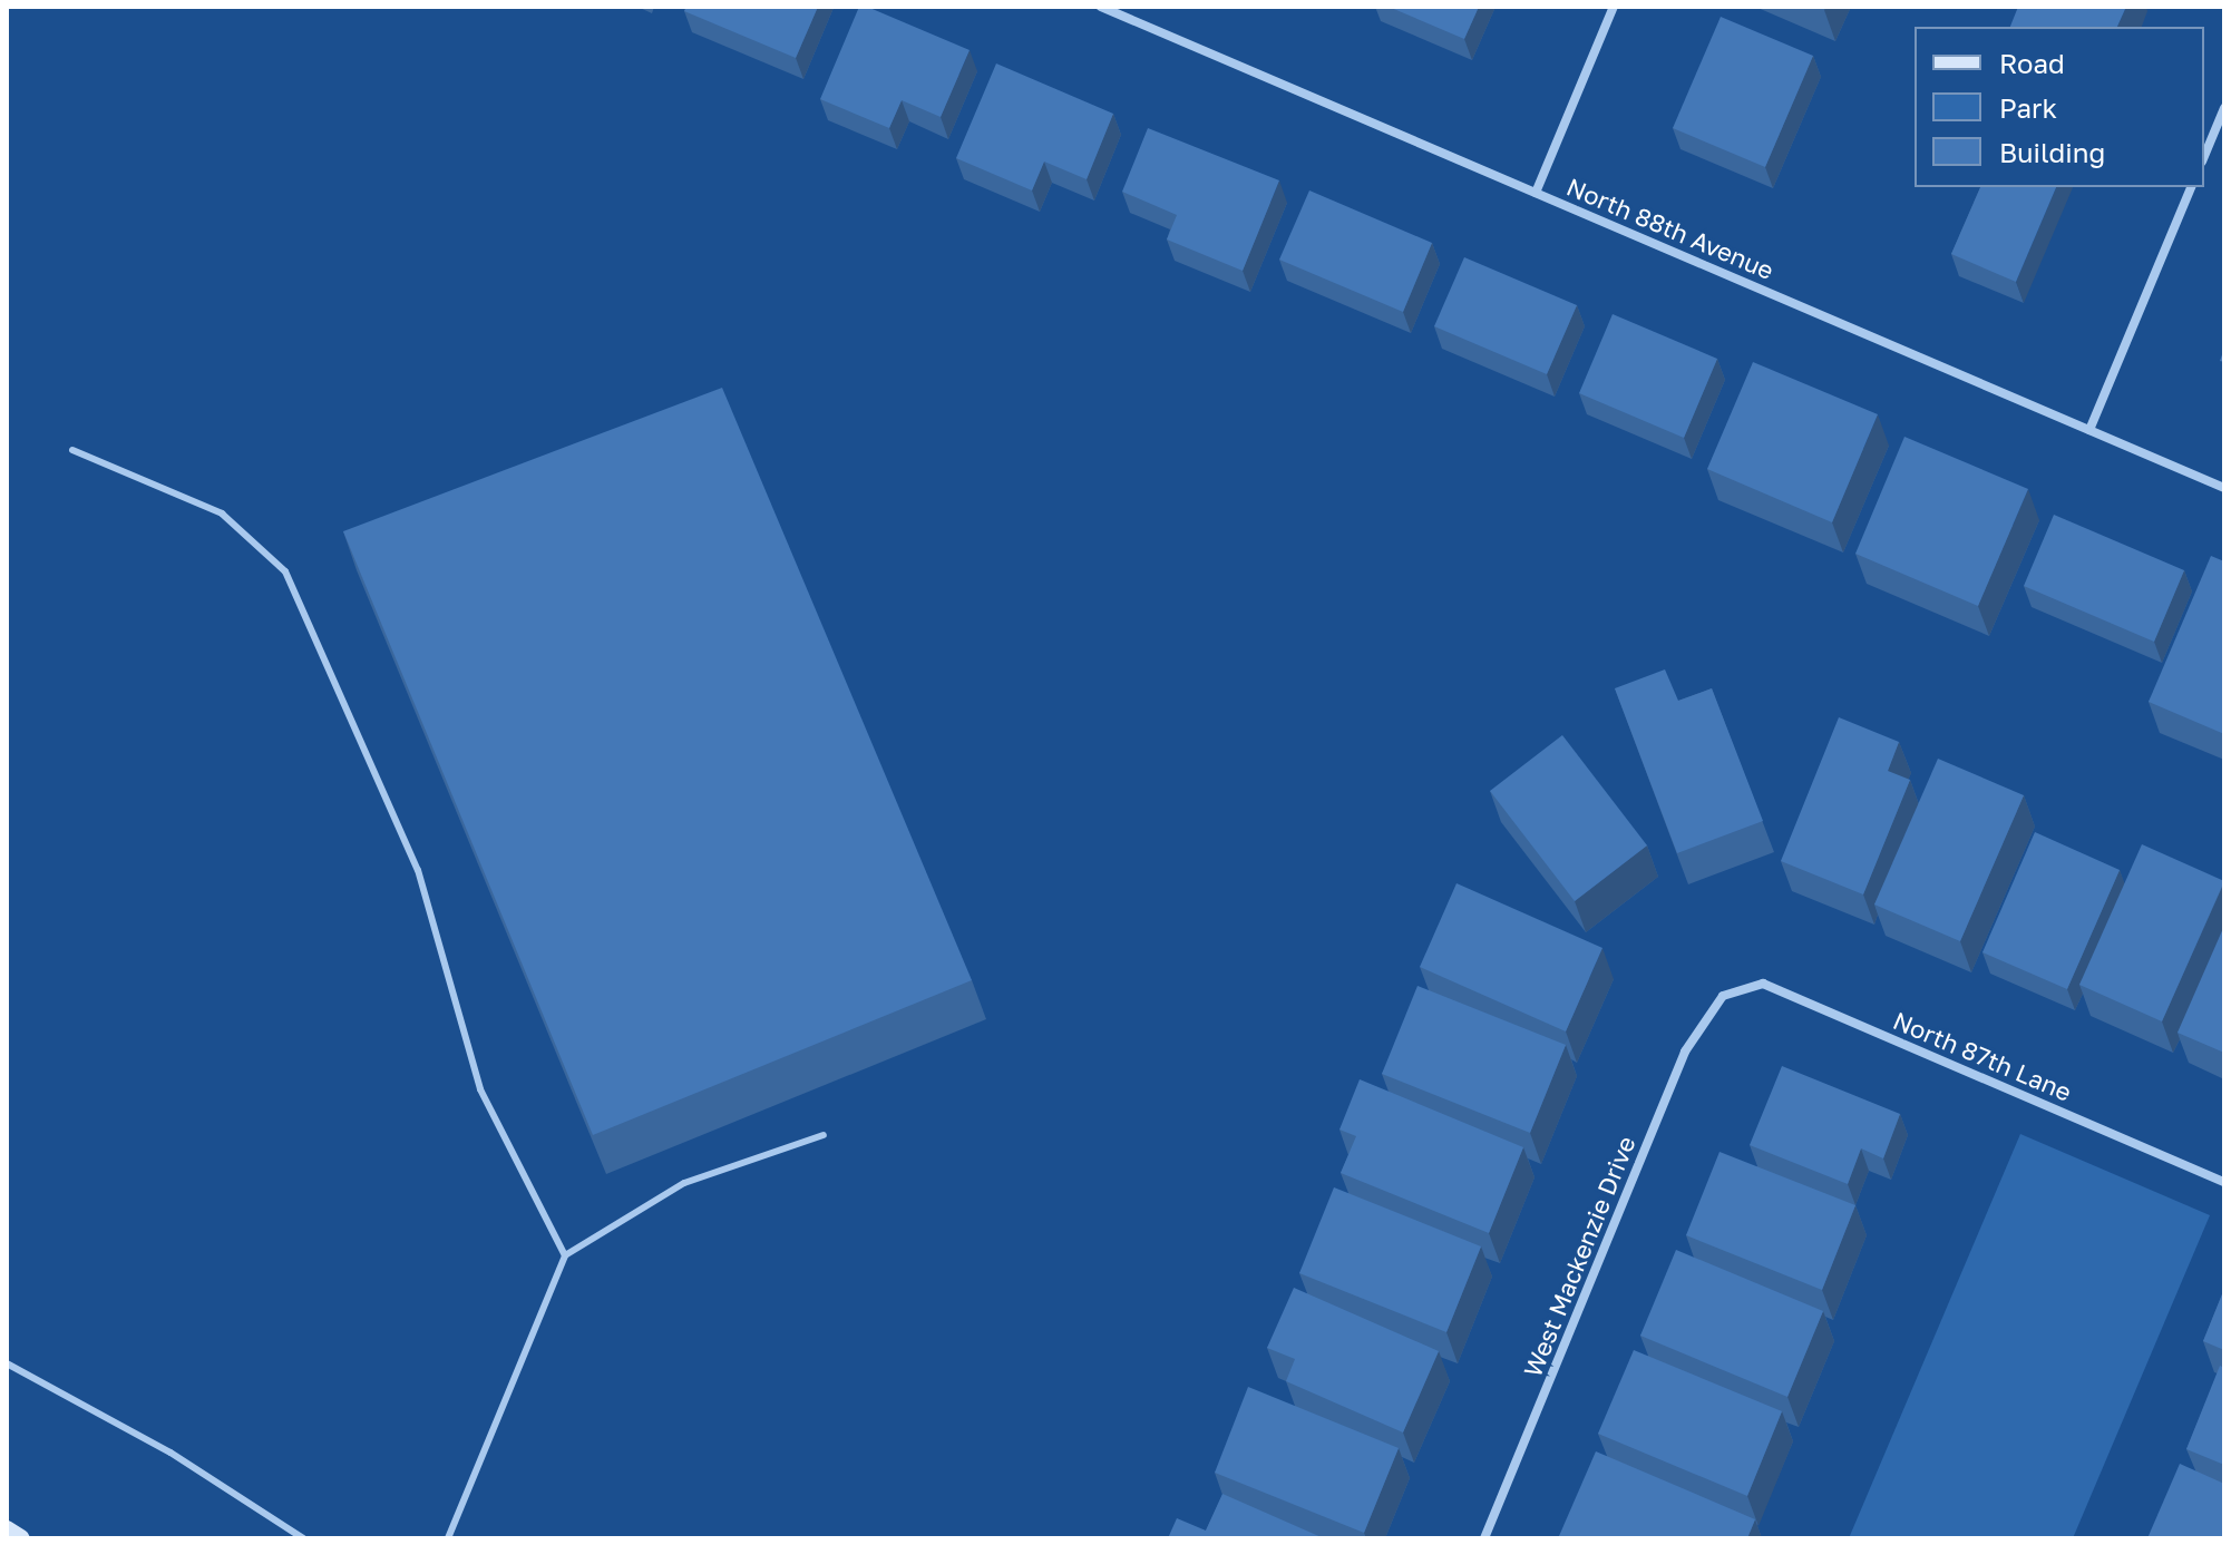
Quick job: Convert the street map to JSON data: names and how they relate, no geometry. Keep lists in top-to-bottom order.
{
  "streets": {
    "street": ["North 88th Avenue", "North 87th Lane", "West Mackenzie Drive"]
  },
  "crossings": [
    ["North 87th Lane", "West Mackenzie Drive"]
  ],
  "legend": ["Road", "Park", "Building"]
}
